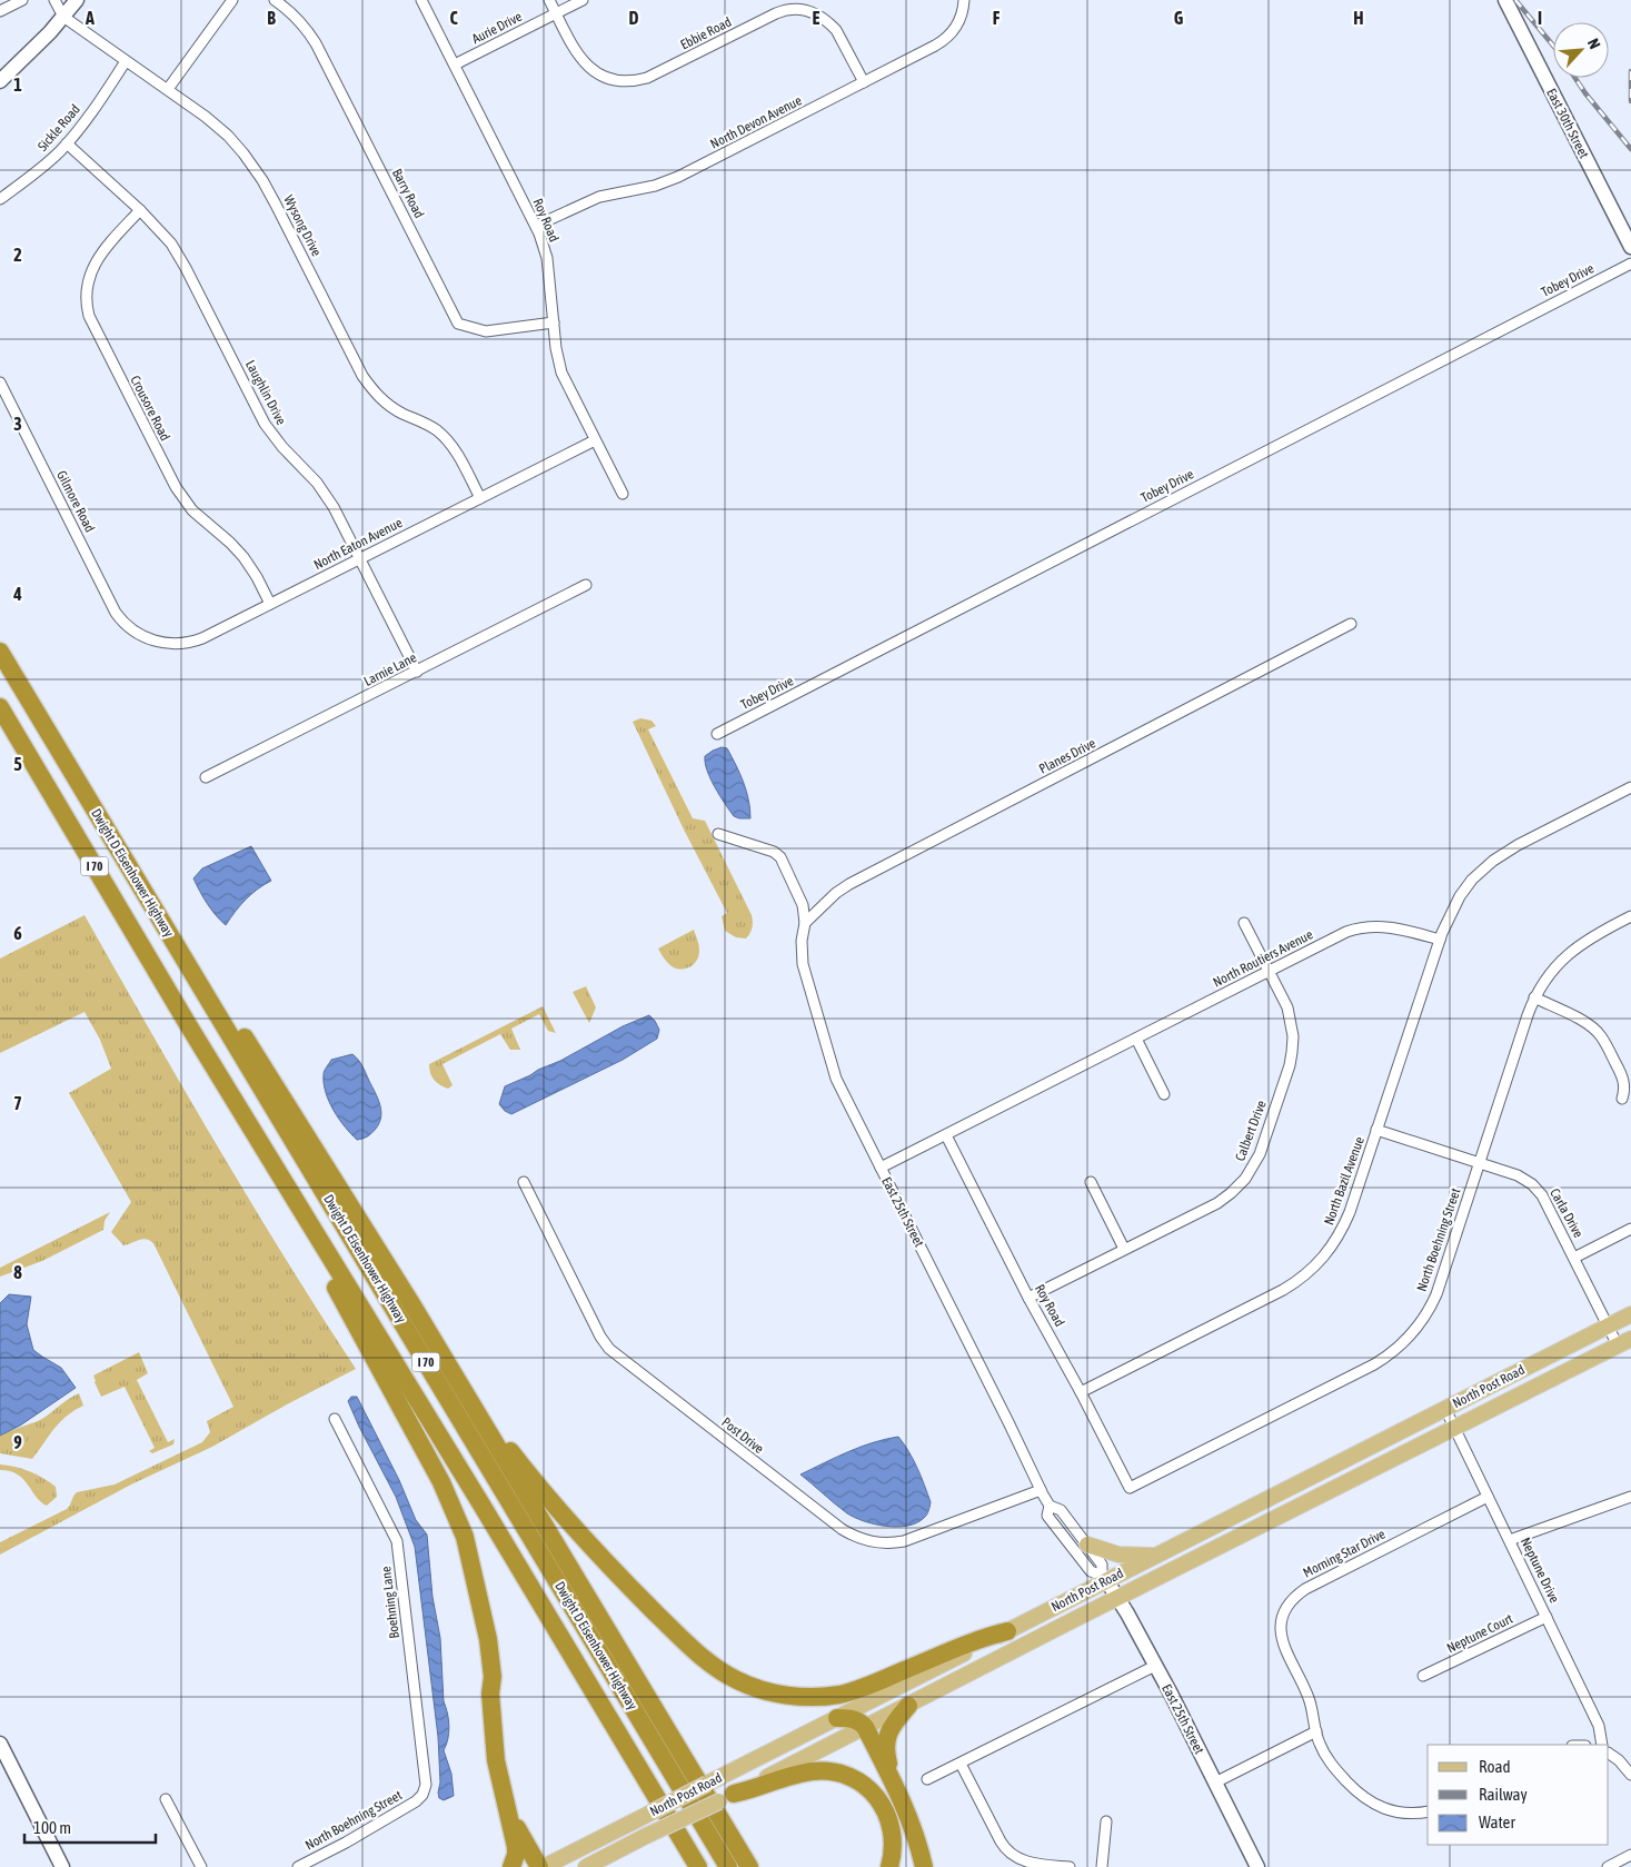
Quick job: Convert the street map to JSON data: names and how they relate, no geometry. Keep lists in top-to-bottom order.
{
  "streets": {
    "highway": ["I 70", "Dwight D Eisenhower Highway"],
    "main road": ["East 30th Street", "East 25th Street", "North Post Road"],
    "street": [
      "Aurie Drive",
      "Ebbie Road",
      "North Devon Avenue",
      "Sickle Road",
      "Barry Road",
      "Roy Road",
      "Wysong Drive",
      "Tobey Drive",
      "Laughlin Drive",
      "Crousore Road",
      "Gilmore Road",
      "North Eaton Avenue",
      "Larnie Lane",
      "Planes Drive",
      "North Routiers Avenue",
      "Calbert Drive",
      "North Bazil Avenue",
      "Carla Drive",
      "North Boehning Street",
      "Post Drive",
      "Morning Star Drive",
      "Neptune Drive",
      "Boehning Lane",
      "Neptune Court"
    ]
  },
  "crossings": [
    ["Aurie Drive", "Ebbie Road"],
    ["Aurie Drive", "Roy Road"],
    ["Ebbie Road", "North Devon Avenue"],
    ["North Devon Avenue", "Roy Road"],
    ["Sickle Road", "Wysong Drive"],
    ["Sickle Road", "Laughlin Drive"],
    ["Barry Road", "Roy Road"],
    ["Roy Road", "North Eaton Avenue"],
    ["Roy Road", "North Routiers Avenue"],
    ["Roy Road", "Calbert Drive"],
    ["Roy Road", "North Bazil Avenue"],
    ["Roy Road", "North Boehning Street"],
    ["Wysong Drive", "North Eaton Avenue"],
    ["Laughlin Drive", "Crousore Road"],
    ["Laughlin Drive", "North Eaton Avenue"],
    ["Laughlin Drive", "Larnie Lane"],
    ["Crousore Road", "North Eaton Avenue"],
    ["Gilmore Road", "North Eaton Avenue"],
    ["Planes Drive", "East 25th Street"],
    ["North Routiers Avenue", "Calbert Drive"],
    ["North Routiers Avenue", "North Bazil Avenue"],
    ["North Routiers Avenue", "East 25th Street"],
    ["North Bazil Avenue", "Carla Drive"],
    ["East 25th Street", "North Post Road"],
    ["East 25th Street", "Post Drive"],
    ["Carla Drive", "North Boehning Street"],
    ["Carla Drive", "North Post Road"],
    ["North Boehning Street", "Boehning Lane"],
    ["North Post Road", "Neptune Drive"],
    ["Morning Star Drive", "Neptune Drive"],
    ["Neptune Drive", "Neptune Court"]
  ],
  "legend": ["Road", "Railway", "Water"],
  "scale_bar": "100 m",
  "north": "top right",
  "grid": {
    "columns": [
      "A",
      "B",
      "C",
      "D",
      "E",
      "F",
      "G",
      "H",
      "I"
    ],
    "rows": [
      "1",
      "2",
      "3",
      "4",
      "5",
      "6",
      "7",
      "8",
      "9"
    ]
  }
}
